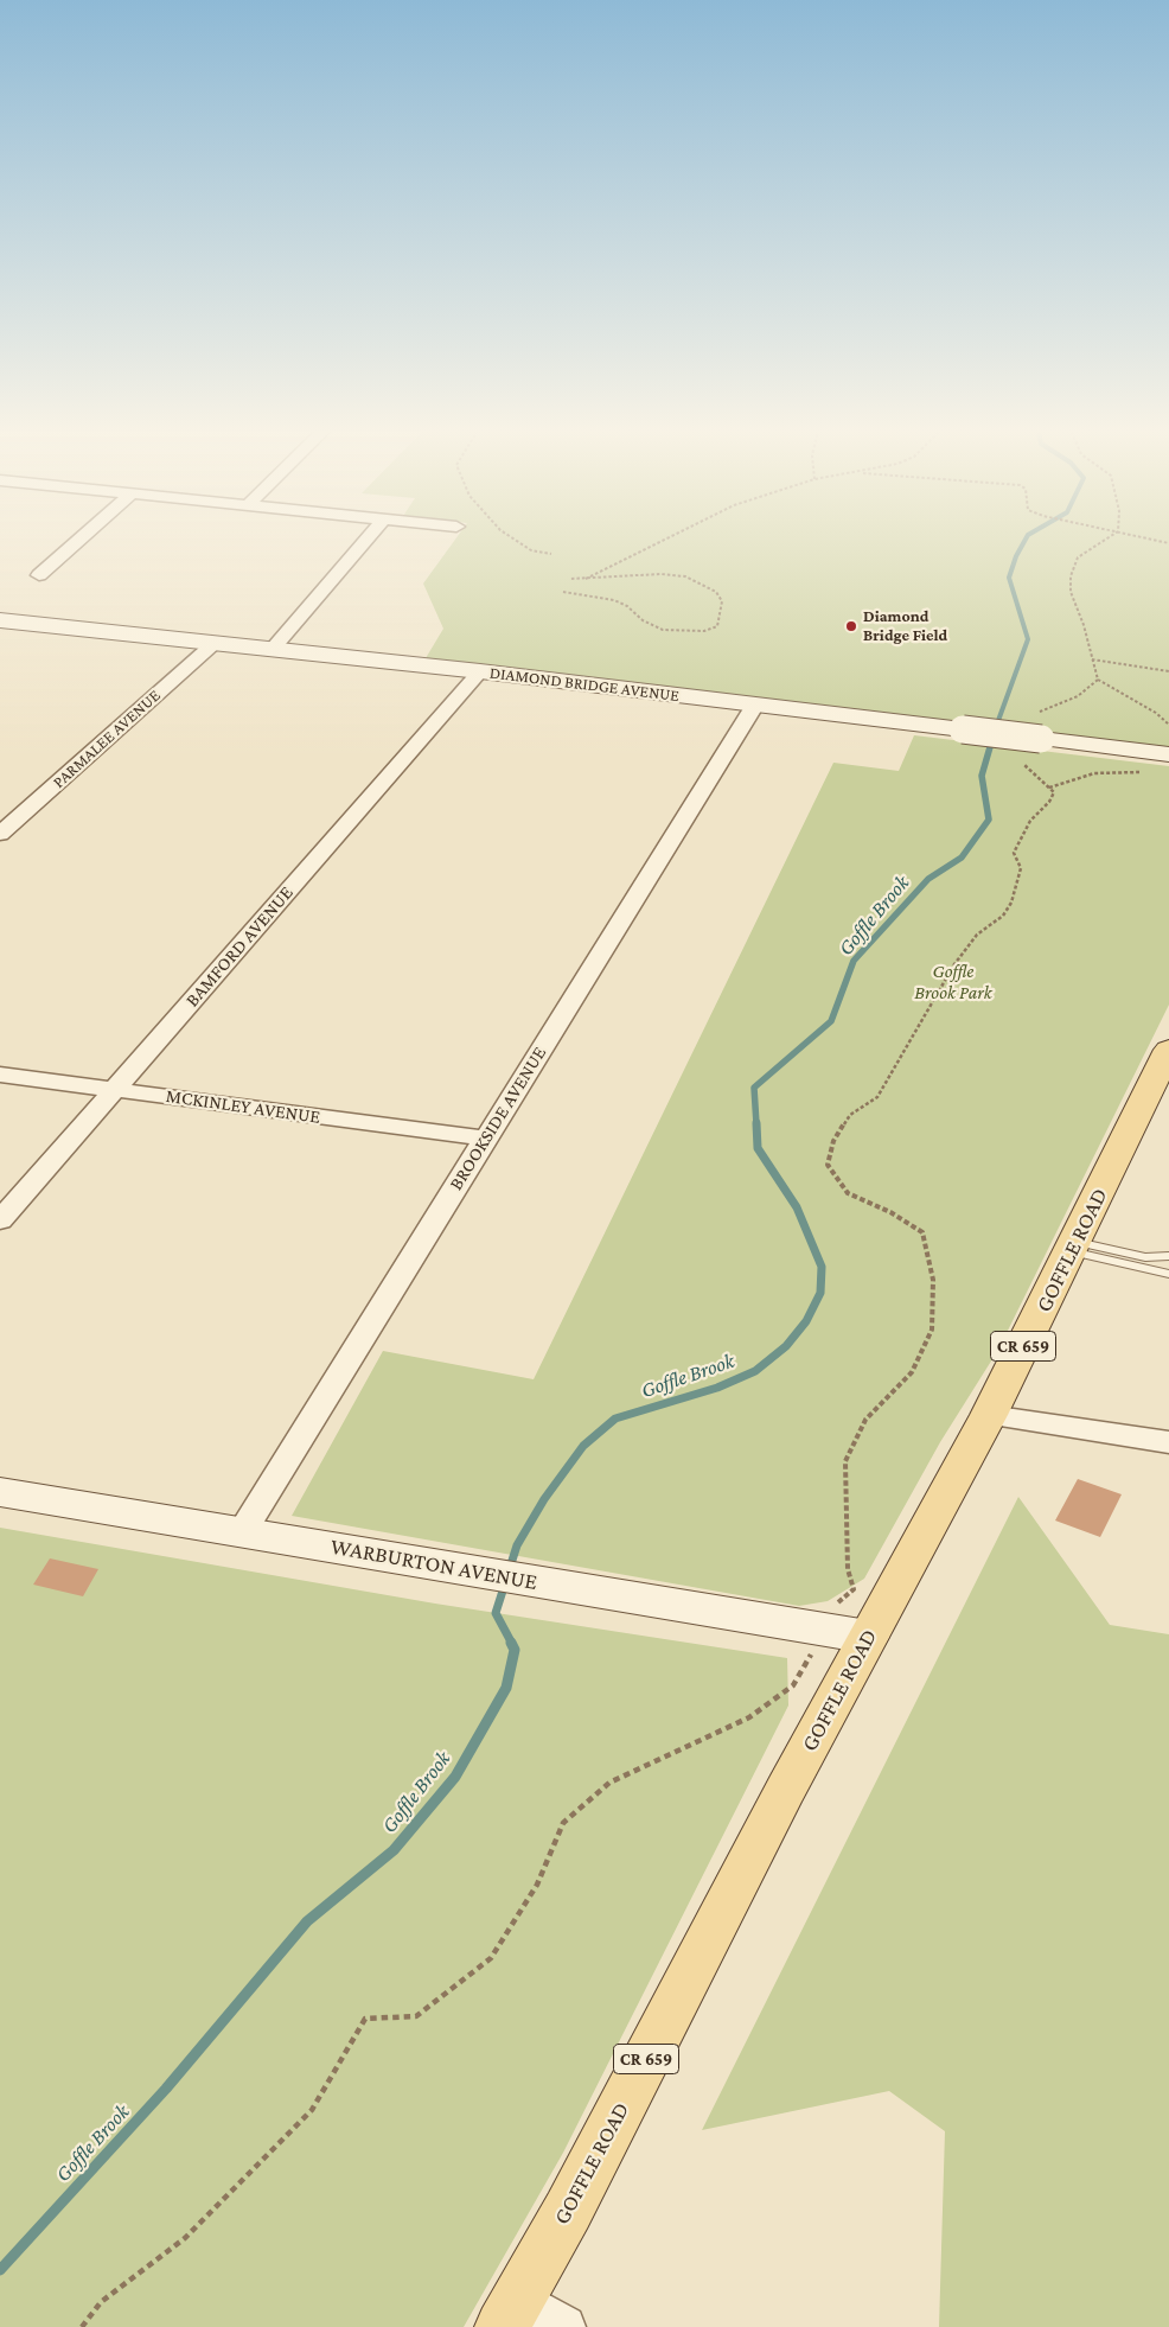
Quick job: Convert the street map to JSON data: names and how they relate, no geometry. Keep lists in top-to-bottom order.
{
  "streets": {
    "main road": ["GOFFLE ROAD", "CR 659"],
    "street": [
      "DIAMOND BRIDGE AVENUE",
      "PARMALEE AVENUE",
      "BAMFORD AVENUE",
      "MCKINLEY AVENUE",
      "BROOKSIDE AVENUE",
      "WARBURTON AVENUE"
    ]
  },
  "crossings": [
    ["DIAMOND BRIDGE AVENUE", "PARMALEE AVENUE"],
    ["DIAMOND BRIDGE AVENUE", "BAMFORD AVENUE"],
    ["DIAMOND BRIDGE AVENUE", "BROOKSIDE AVENUE"],
    ["BAMFORD AVENUE", "MCKINLEY AVENUE"],
    ["MCKINLEY AVENUE", "BROOKSIDE AVENUE"],
    ["BROOKSIDE AVENUE", "WARBURTON AVENUE"],
    ["GOFFLE ROAD", "WARBURTON AVENUE"]
  ],
  "water": ["Goffle Brook"],
  "parks": ["Goffle Brook Park"],
  "places": ["Diamond Bridge Field"]
}
